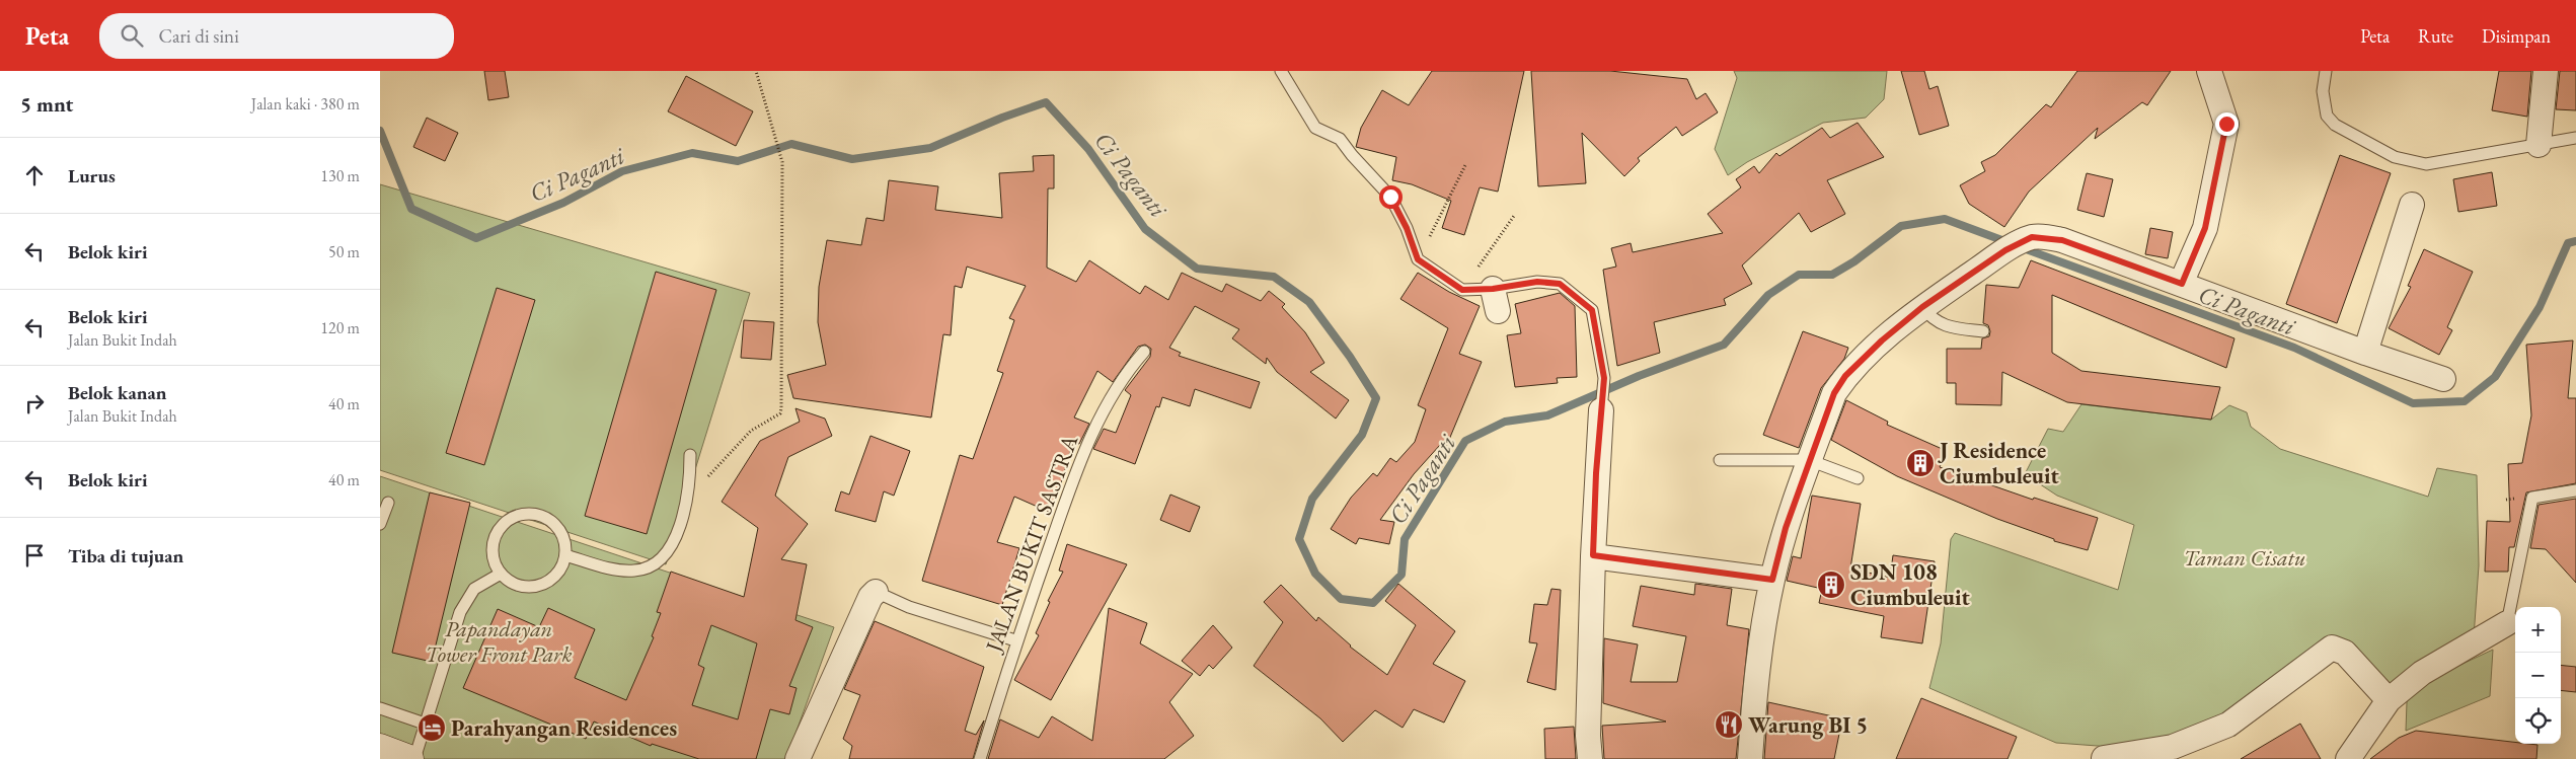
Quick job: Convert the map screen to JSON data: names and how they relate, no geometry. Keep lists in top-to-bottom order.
{
  "streets": {
    "lane": ["JALAN BUKIT SASTRA"]
  },
  "water": ["Ci Paganti"],
  "parks": ["Taman Cisatu", "Papandayan Tower Front Park"],
  "places": {
    "building": ["J Residence Ciumbuleuit", "SDN 108 Ciumbuleuit"],
    "restaurant": ["Warung BI 5"],
    "hotel": ["Parahyangan Residences"]
  },
  "page": {
    "header": "Peta",
    "search": "Cari di sini",
    "nav": ["Peta", "Rute", "Disimpan"],
    "heading": ["5 mnt", "Jalan kaki · 380 m"],
    "list": [
      ["Lurus", "130 m"],
      ["Belok kiri", "50 m"],
      ["Belok kiri", "Jalan Bukit Indah", "120 m"],
      ["Belok kanan", "Jalan Bukit Indah", "40 m"],
      ["Belok kiri", "40 m"],
      "Tiba di tujuan"
    ],
    "map_buttons": ["+", "−"]
  }
}
